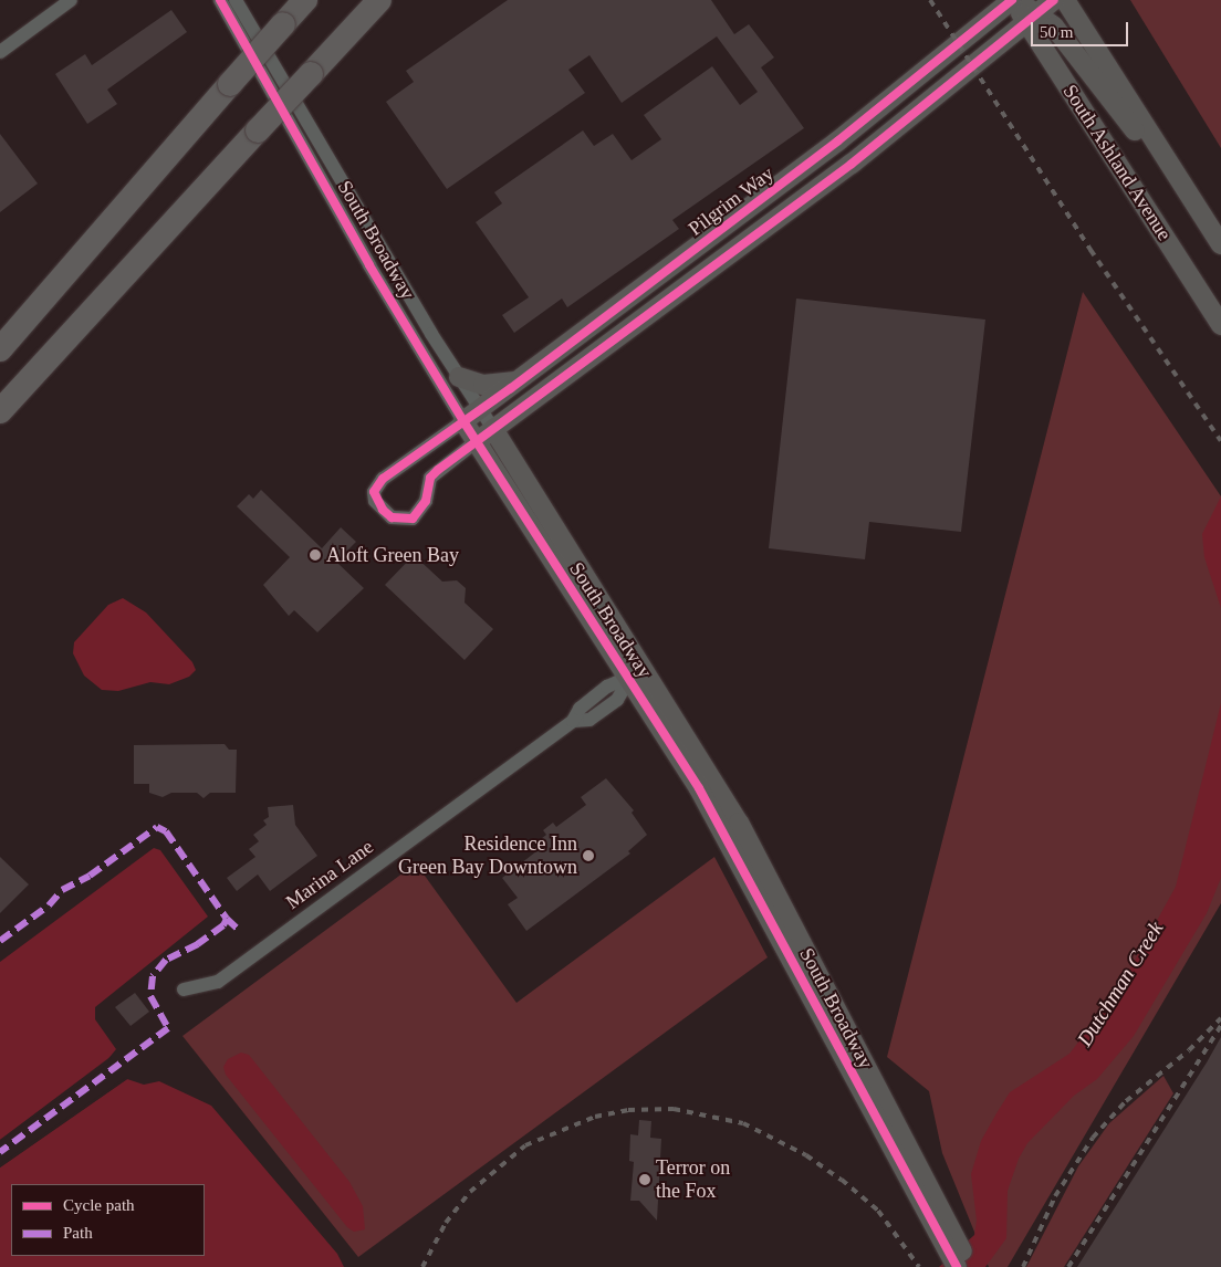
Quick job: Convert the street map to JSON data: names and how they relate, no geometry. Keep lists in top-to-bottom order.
{
  "streets": {
    "street": [
      "South Ashland Avenue",
      "Pilgrim Way",
      "South Broadway",
      "Marina Lane"
    ]
  },
  "crossings": [
    ["South Ashland Avenue", "Pilgrim Way"],
    ["Pilgrim Way", "South Broadway"],
    ["South Broadway", "Marina Lane"]
  ],
  "water": ["Dutchman Creek"],
  "places": ["Aloft Green Bay", "Residence Inn Green Bay Downtown", "Terror on the Fox"],
  "legend": ["Cycle path", "Path"],
  "scale_bar": "50 m"
}
